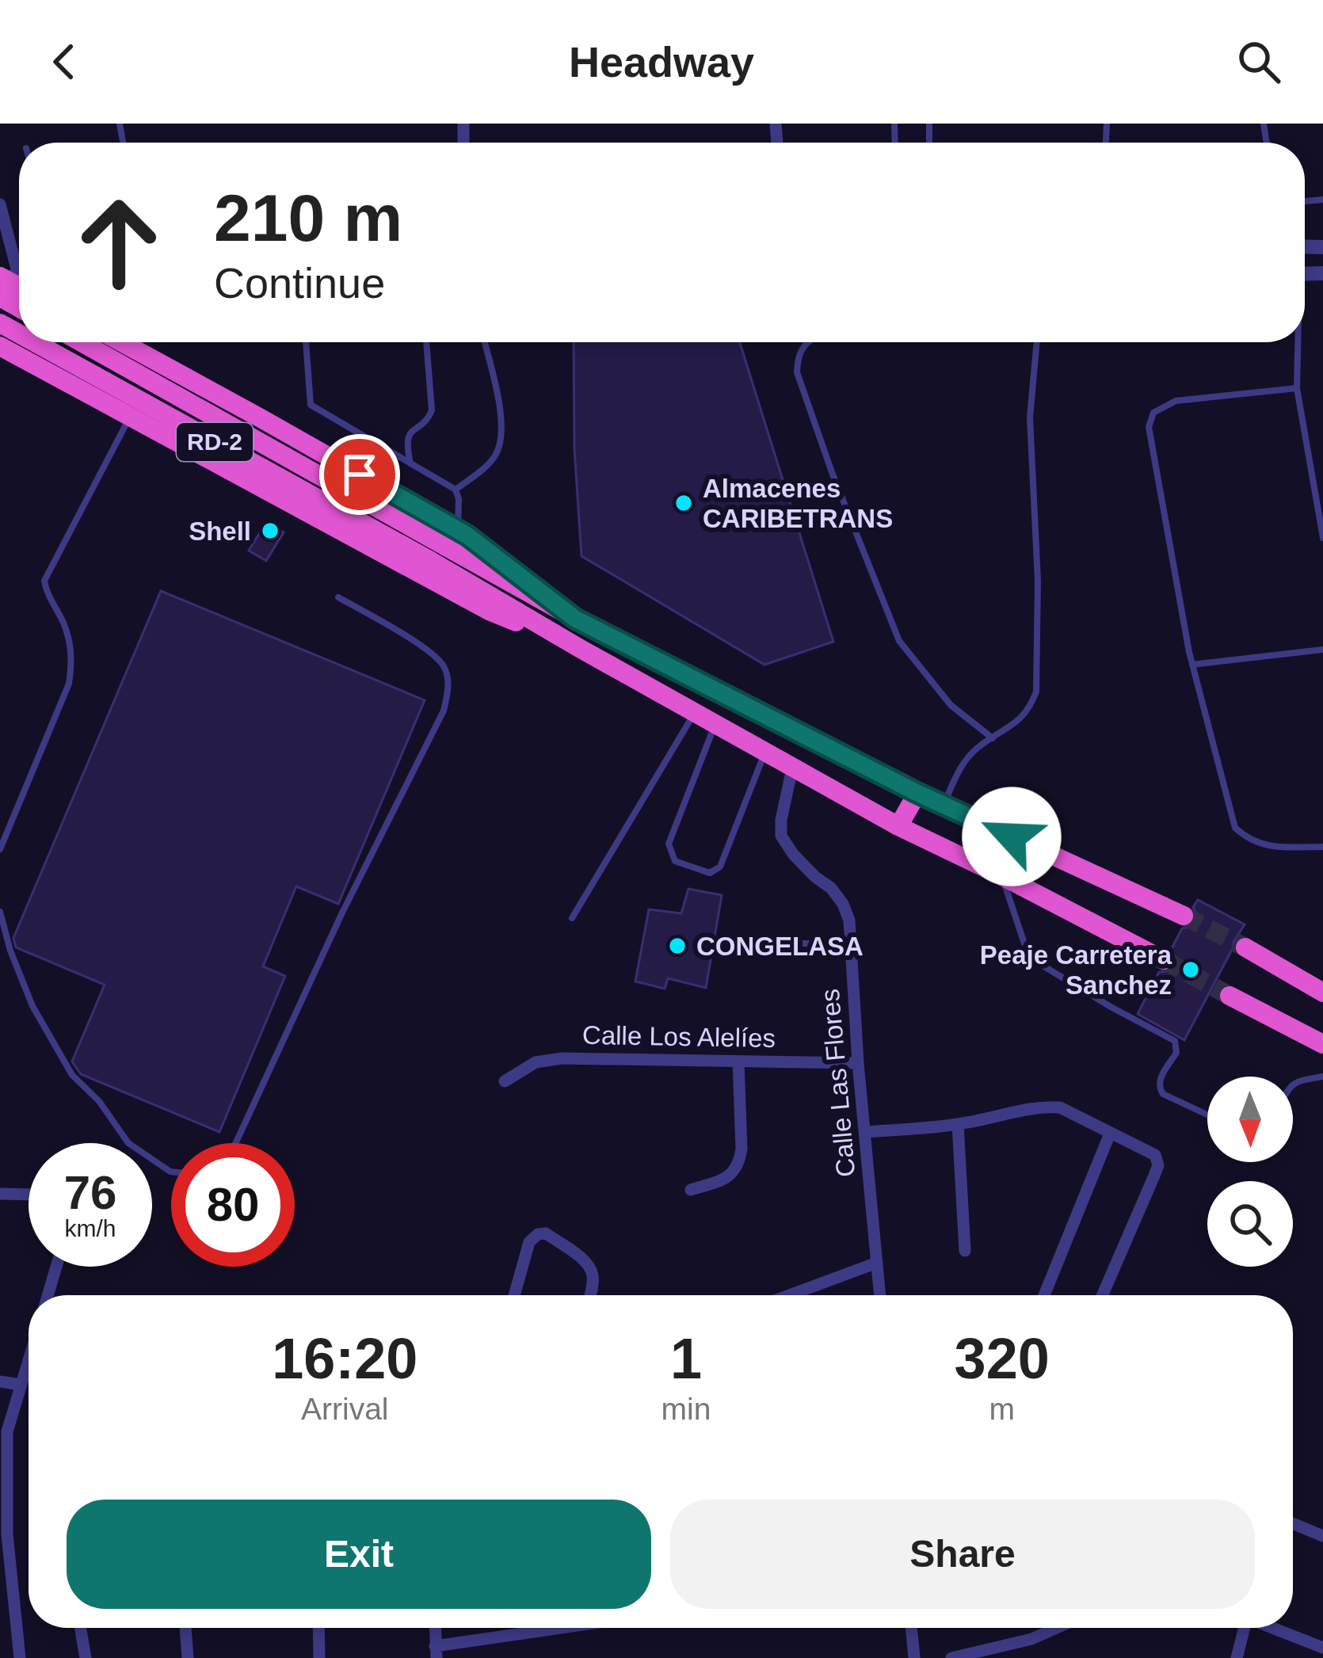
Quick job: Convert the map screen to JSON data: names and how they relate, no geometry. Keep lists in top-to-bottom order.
{
  "streets": {
    "highway": ["RD-2"],
    "street": ["Calle Los Alelíes", "Calle Las Flores"]
  },
  "crossings": [
    ["RD-2", "Calle Las Flores"],
    ["Calle Los Alelíes", "Calle Las Flores"]
  ],
  "places": [
    "Almacenes CARIBETRANS",
    "Shell",
    "CONGELASA",
    "Peaje Carretera Sanchez"
  ],
  "north": "bottom",
  "page": {
    "header": "Headway",
    "turn": ["210 m", "Continue"],
    "speed": "76 km/h",
    "limit": "80",
    "eta": [
      "16:20",
      "Arrival",
      "1",
      "min",
      "320",
      "m"
    ],
    "buttons": ["Exit", "Share"]
  }
}
